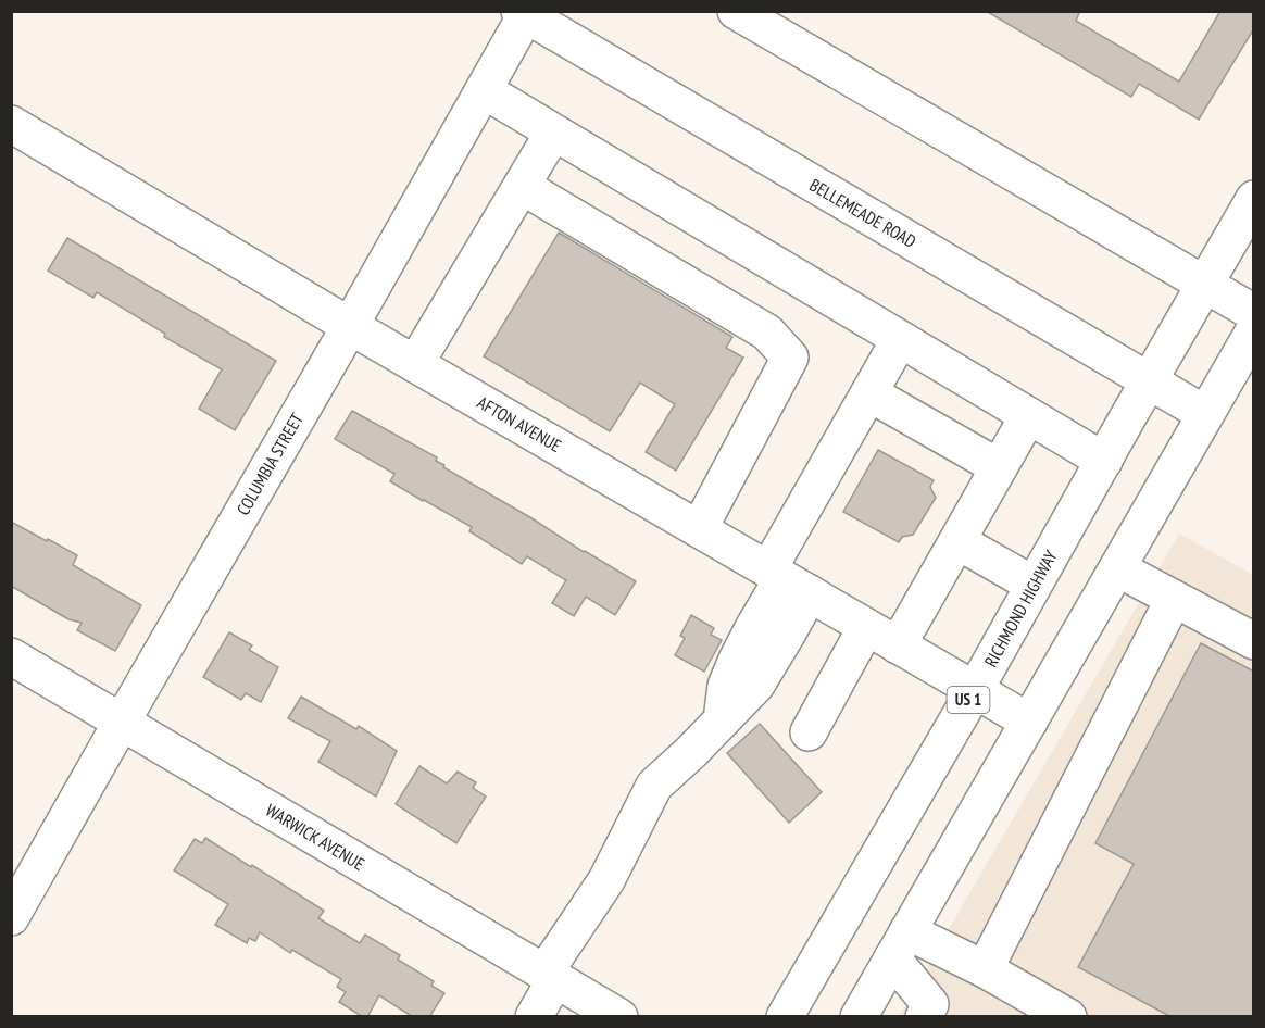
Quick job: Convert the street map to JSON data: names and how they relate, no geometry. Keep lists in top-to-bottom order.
{
  "streets": {
    "main road": [
      "BELLEMEADE ROAD",
      "AFTON AVENUE",
      "COLUMBIA STREET",
      "RICHMOND HIGHWAY",
      "US 1",
      "WARWICK AVENUE"
    ]
  },
  "crossings": [
    ["BELLEMEADE ROAD", "COLUMBIA STREET"],
    ["BELLEMEADE ROAD", "RICHMOND HIGHWAY"],
    ["AFTON AVENUE", "COLUMBIA STREET"],
    ["AFTON AVENUE", "RICHMOND HIGHWAY"],
    ["COLUMBIA STREET", "WARWICK AVENUE"]
  ]
}
